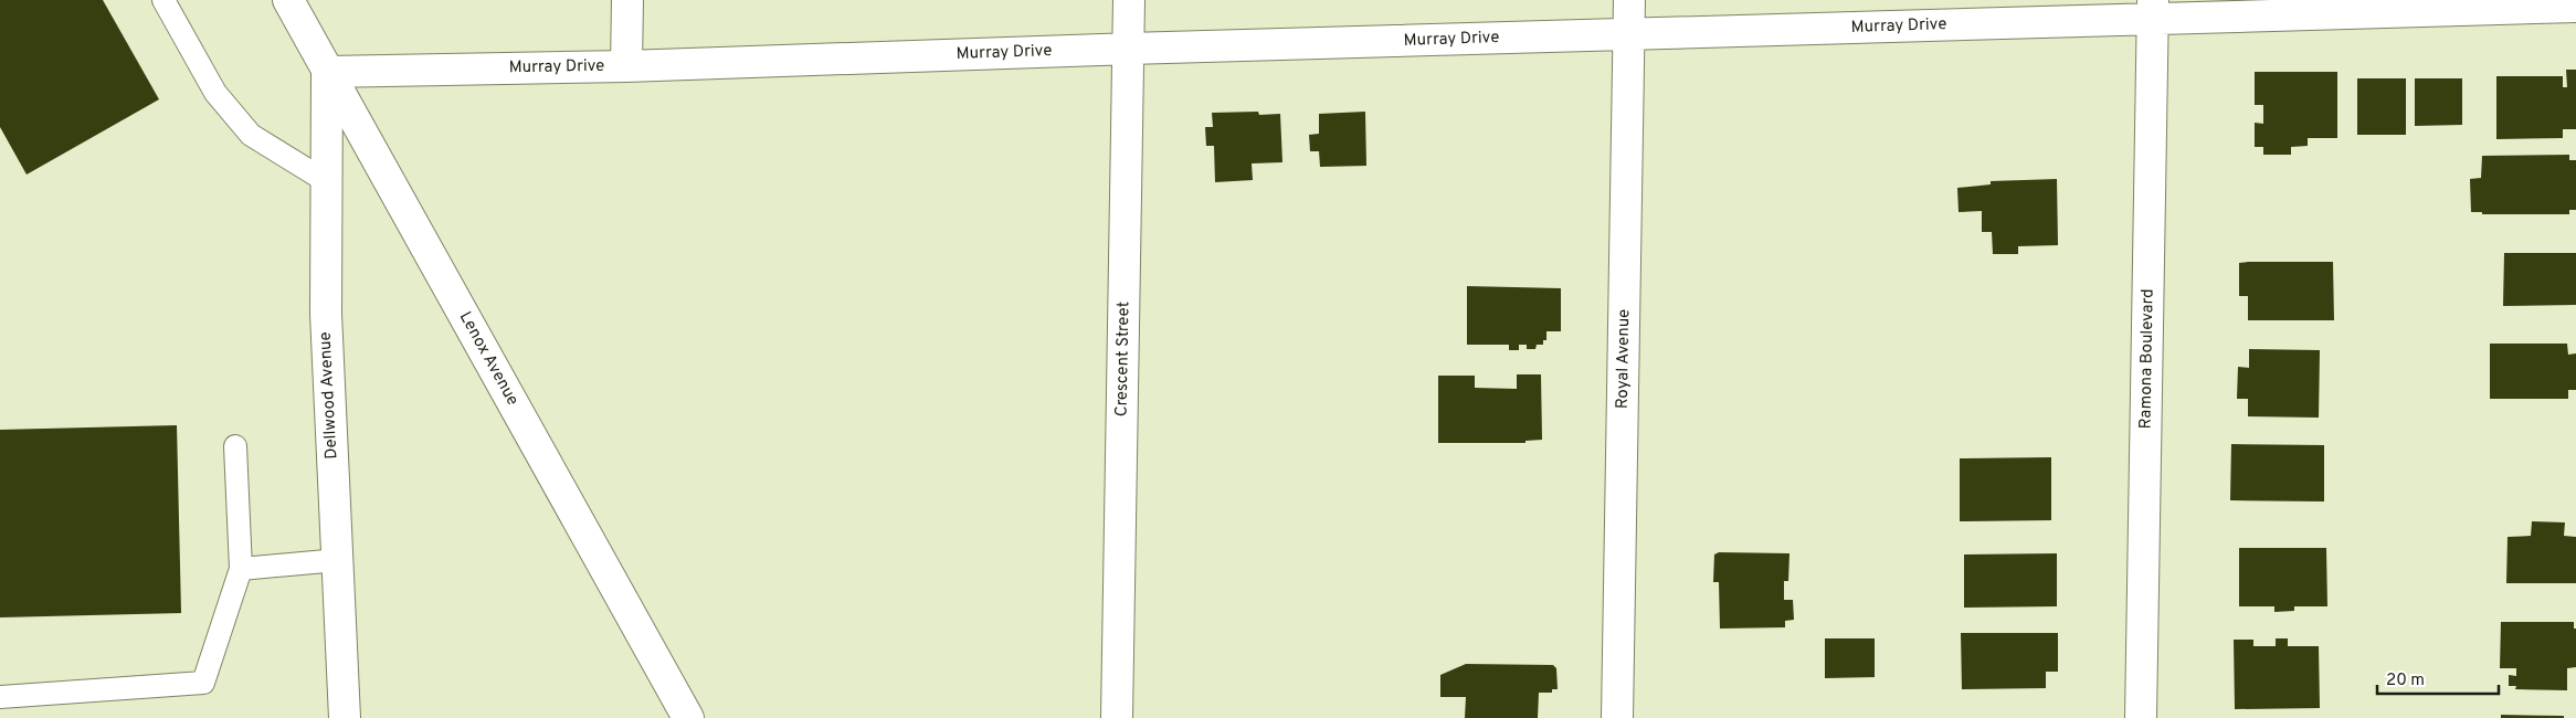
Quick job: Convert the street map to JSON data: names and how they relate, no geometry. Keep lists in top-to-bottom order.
{
  "streets": {
    "street": [
      "Murray Drive",
      "Lenox Avenue",
      "Crescent Street",
      "Royal Avenue",
      "Ramona Boulevard",
      "Dellwood Avenue"
    ]
  },
  "crossings": [
    ["Murray Drive", "Lenox Avenue"],
    ["Murray Drive", "Crescent Street"],
    ["Murray Drive", "Royal Avenue"],
    ["Murray Drive", "Ramona Boulevard"],
    ["Murray Drive", "Dellwood Avenue"],
    ["Lenox Avenue", "Dellwood Avenue"]
  ],
  "scale_bar": "20 m"
}
